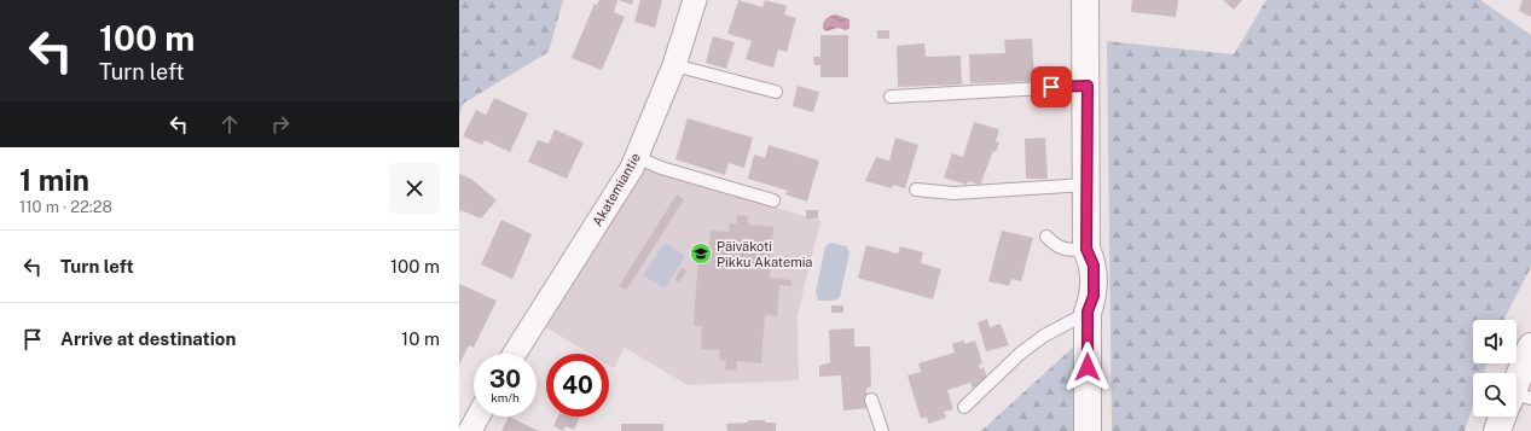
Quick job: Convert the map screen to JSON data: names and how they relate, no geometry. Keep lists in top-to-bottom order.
{
  "streets": {
    "street": ["Akatemiantie"]
  },
  "places": {
    "school or university": ["Päiväkoti Pikku Akatemia"]
  },
  "page": {
    "turn": ["100 m", "Turn left"],
    "heading": ["1 min", "110 m · 22:28"],
    "list": [
      {
        "name": "Turn left",
        "value": "100 m"
      },
      {
        "name": "Arrive at destination",
        "value": "10 m"
      }
    ],
    "speed": "30 km/h",
    "limit": "40"
  }
}
